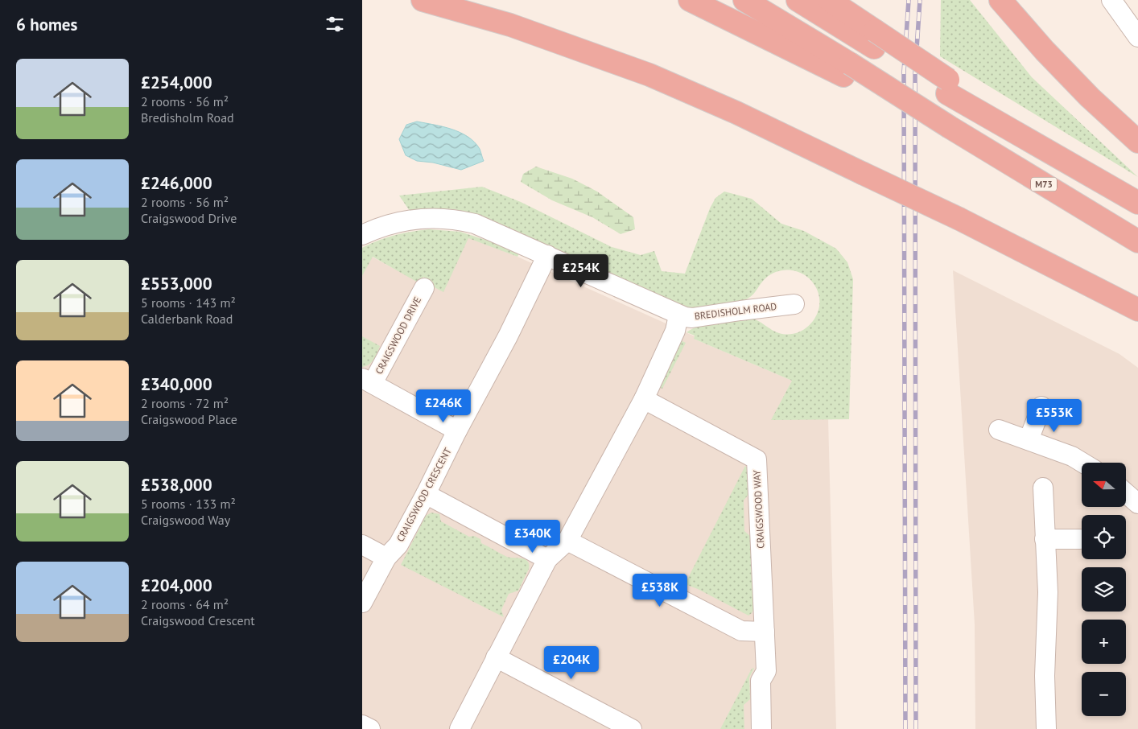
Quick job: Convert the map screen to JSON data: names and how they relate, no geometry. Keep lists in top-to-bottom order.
{
  "streets": {
    "highway": ["M73"],
    "street": [
      "BREDISHOLM ROAD",
      "CRAIGSWOOD DRIVE",
      "CRAIGSWOOD CRESCENT",
      "CRAIGSWOOD WAY"
    ]
  },
  "crossings": [
    ["BREDISHOLM ROAD", "CRAIGSWOOD CRESCENT"],
    ["CRAIGSWOOD DRIVE", "CRAIGSWOOD CRESCENT"]
  ],
  "north": "left",
  "page": {
    "heading": "6 homes",
    "list": [
      {
        "name": "£254,000",
        "note": "2 rooms · 56 m² · Bredisholm Road"
      },
      {
        "name": "£246,000",
        "note": "2 rooms · 56 m² · Craigswood Drive"
      },
      {
        "name": "£553,000",
        "note": "5 rooms · 143 m² · Calderbank Road"
      },
      {
        "name": "£340,000",
        "note": "2 rooms · 72 m² · Craigswood Place"
      },
      {
        "name": "£538,000",
        "note": "5 rooms · 133 m² · Craigswood Way"
      },
      {
        "name": "£204,000",
        "note": "2 rooms · 64 m² · Craigswood Crescent"
      }
    ],
    "price": [
      "£254K",
      "£246K",
      "£553K",
      "£340K",
      "£538K",
      "£204K"
    ],
    "map_buttons": ["+", "−"]
  }
}
